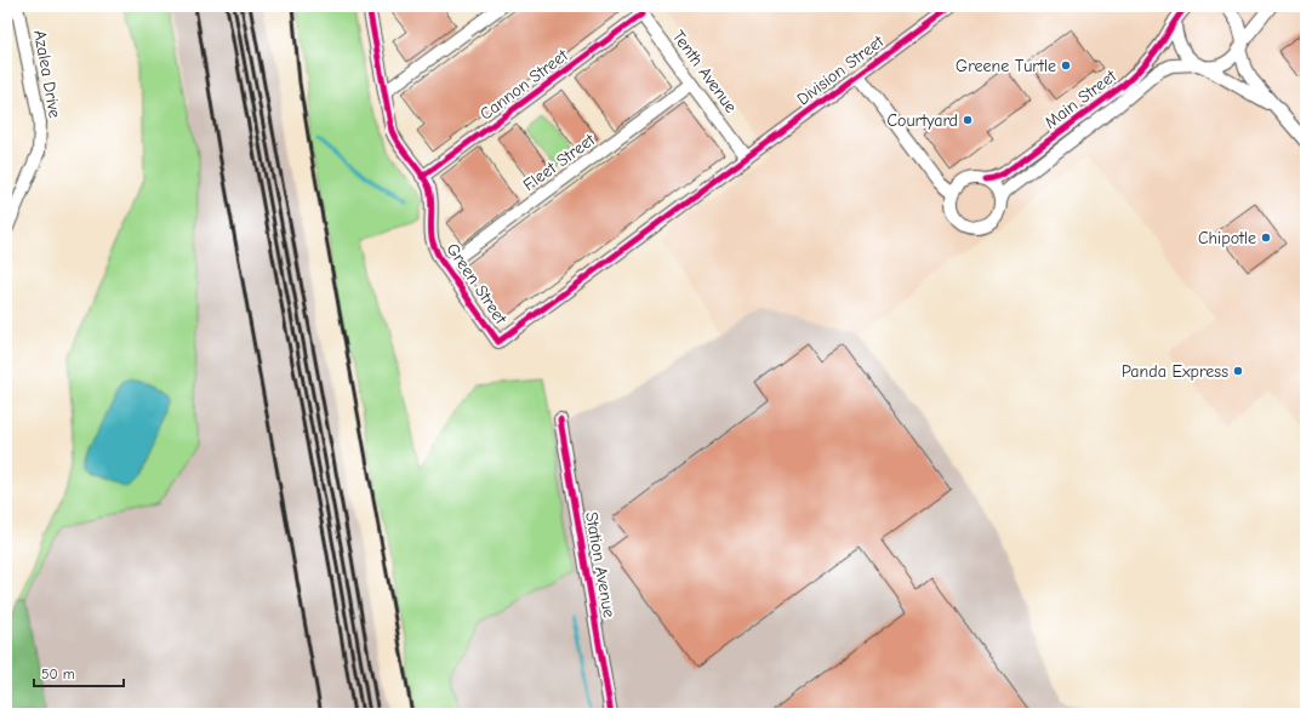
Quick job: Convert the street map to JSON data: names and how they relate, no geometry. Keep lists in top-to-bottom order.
{
  "streets": {
    "street": [
      "Division Street",
      "Tenth Avenue",
      "Azalea Drive",
      "Cannon Street",
      "Main Street",
      "Fleet Street",
      "Green Street",
      "Station Avenue"
    ]
  },
  "crossings": [
    ["Division Street", "Tenth Avenue"],
    ["Division Street", "Green Street"],
    ["Tenth Avenue", "Cannon Street"],
    ["Tenth Avenue", "Fleet Street"],
    ["Tenth Avenue", "Green Street"],
    ["Cannon Street", "Green Street"],
    ["Fleet Street", "Green Street"]
  ],
  "places": [
    "Greene Turtle",
    "Courtyard",
    "Chipotle",
    "Panda Express"
  ],
  "scale_bar": "50 m"
}
